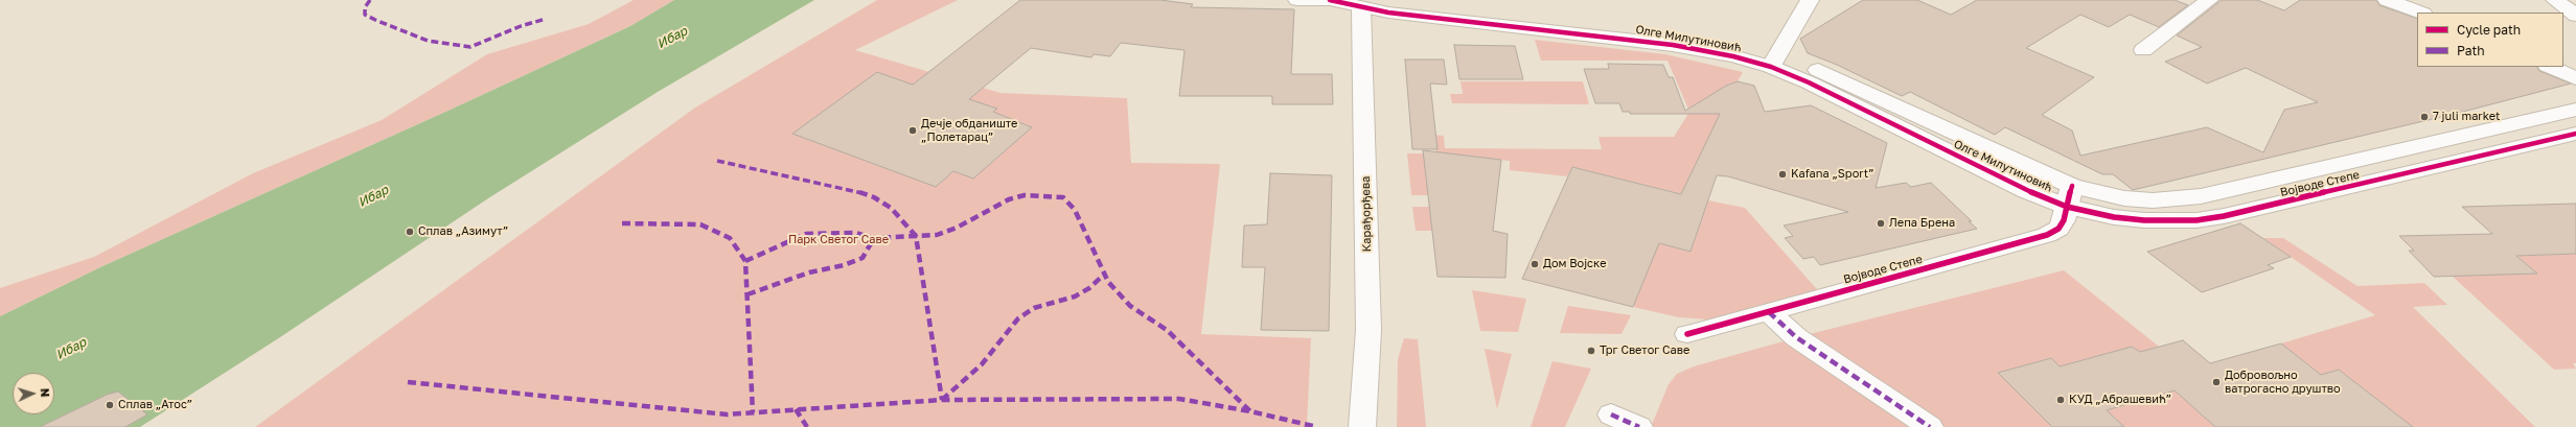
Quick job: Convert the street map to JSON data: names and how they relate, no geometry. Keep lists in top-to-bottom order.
{
  "streets": {
    "street": ["Олге Милутиновић", "Војводе Степе", "Карађорђева"]
  },
  "crossings": [
    ["Олге Милутиновић", "Војводе Степе"],
    ["Олге Милутиновић", "Карађорђева"]
  ],
  "water": ["Ибар"],
  "parks": ["Парк Светог Саве"],
  "places": [
    "7 juli market",
    "Дечје обданиште „Полетарац”",
    "Kafana „Sport”",
    "Лепа Брена",
    "Сплав „Азимут”",
    "Дом Војске",
    "Трг Светог Саве",
    "Добровољно ватрогасно друштво",
    "КУД „Абрашевић”",
    "Сплав „Атос”"
  ],
  "legend": ["Cycle path", "Path"],
  "north": "right"
}
